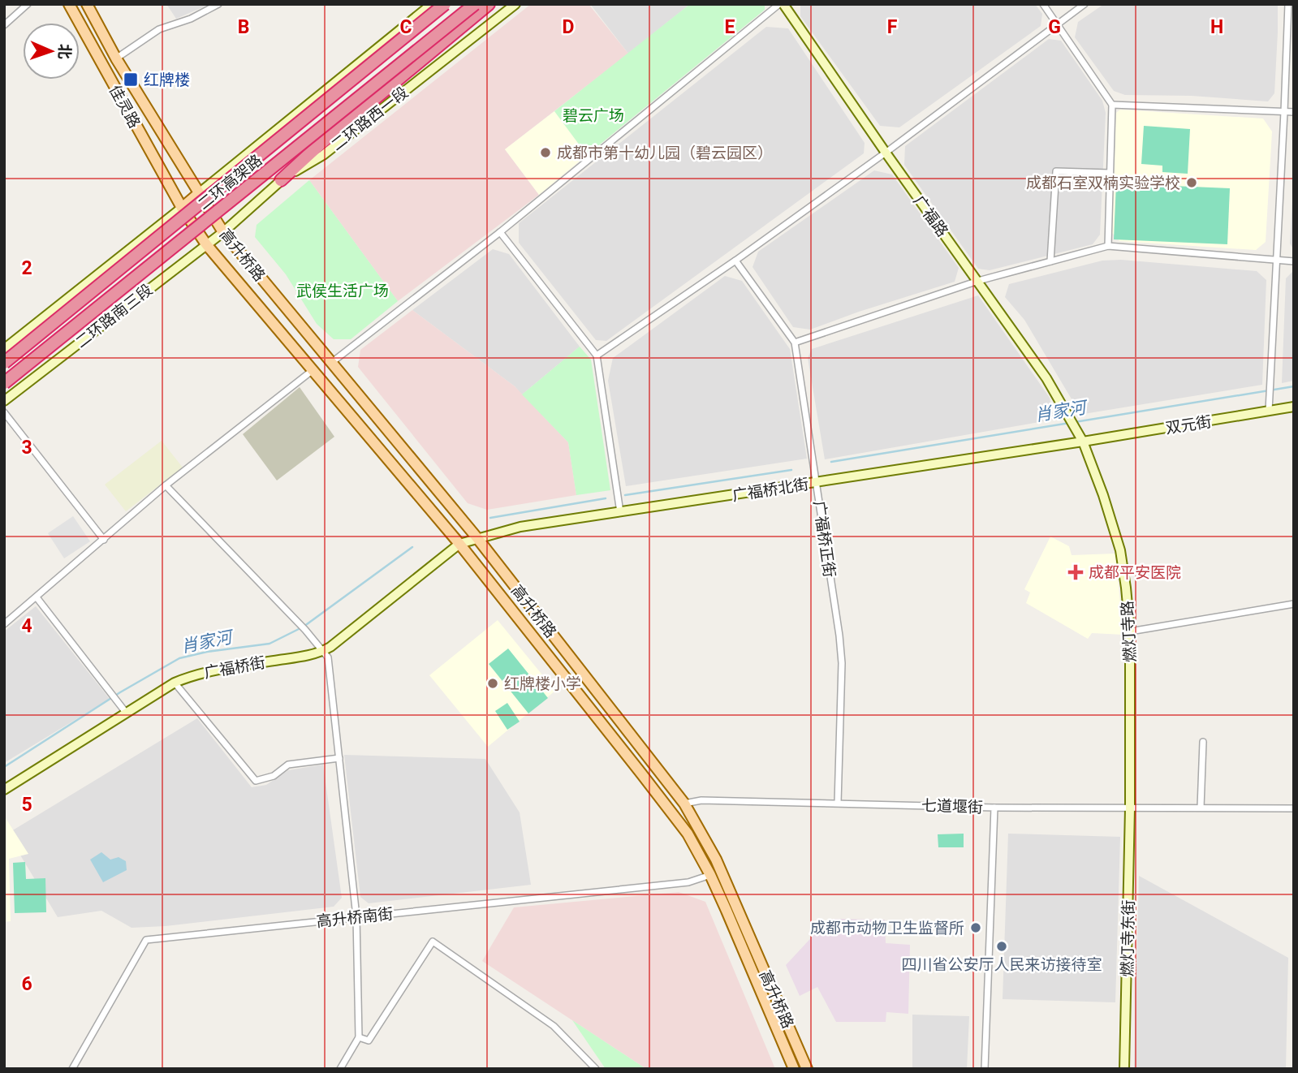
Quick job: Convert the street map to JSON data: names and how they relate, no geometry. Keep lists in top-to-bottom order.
{
  "streets": {
    "highway": ["二环高架路"],
    "main road": [
      "佳灵路",
      "二环路西一段",
      "广福路",
      "高升桥路",
      "二环路南三段",
      "双元街",
      "广福桥北街",
      "燃灯寺路",
      "广福桥街",
      "燃灯寺东街"
    ],
    "street": ["广福桥正街", "七道堰街", "高升桥南街"]
  },
  "crossings": [
    ["佳灵路", "高升桥路"],
    ["二环路西一段", "高升桥路"],
    ["二环路西一段", "二环路南三段"],
    ["广福路", "燃灯寺路"],
    ["高升桥路", "二环路南三段"],
    ["高升桥路", "广福桥北街"],
    ["高升桥路", "广福桥街"],
    ["高升桥路", "七道堰街"],
    ["高升桥路", "高升桥南街"],
    ["双元街", "广福桥北街"],
    ["双元街", "燃灯寺路"],
    ["广福桥北街", "广福桥正街"],
    ["广福桥北街", "燃灯寺路"],
    ["广福桥北街", "广福桥街"],
    ["广福桥正街", "七道堰街"],
    ["燃灯寺路", "燃灯寺东街"]
  ],
  "water": ["肖家河"],
  "parks": ["碧云广场", "武侯生活广场"],
  "places": {
    "transit": ["红牌楼"],
    "other": [
      "成都市第十幼儿园（碧云园区）",
      "成都石室双楠实验学校",
      "红牌楼小学",
      "成都市动物卫生监督所",
      "四川省公安厅人民来访接待室"
    ],
    "health": ["成都平安医院"]
  },
  "north": "right",
  "grid": {
    "columns": [
      "B",
      "C",
      "D",
      "E",
      "F",
      "G",
      "H"
    ],
    "rows": [
      "2",
      "3",
      "4",
      "5",
      "6"
    ]
  }
}
